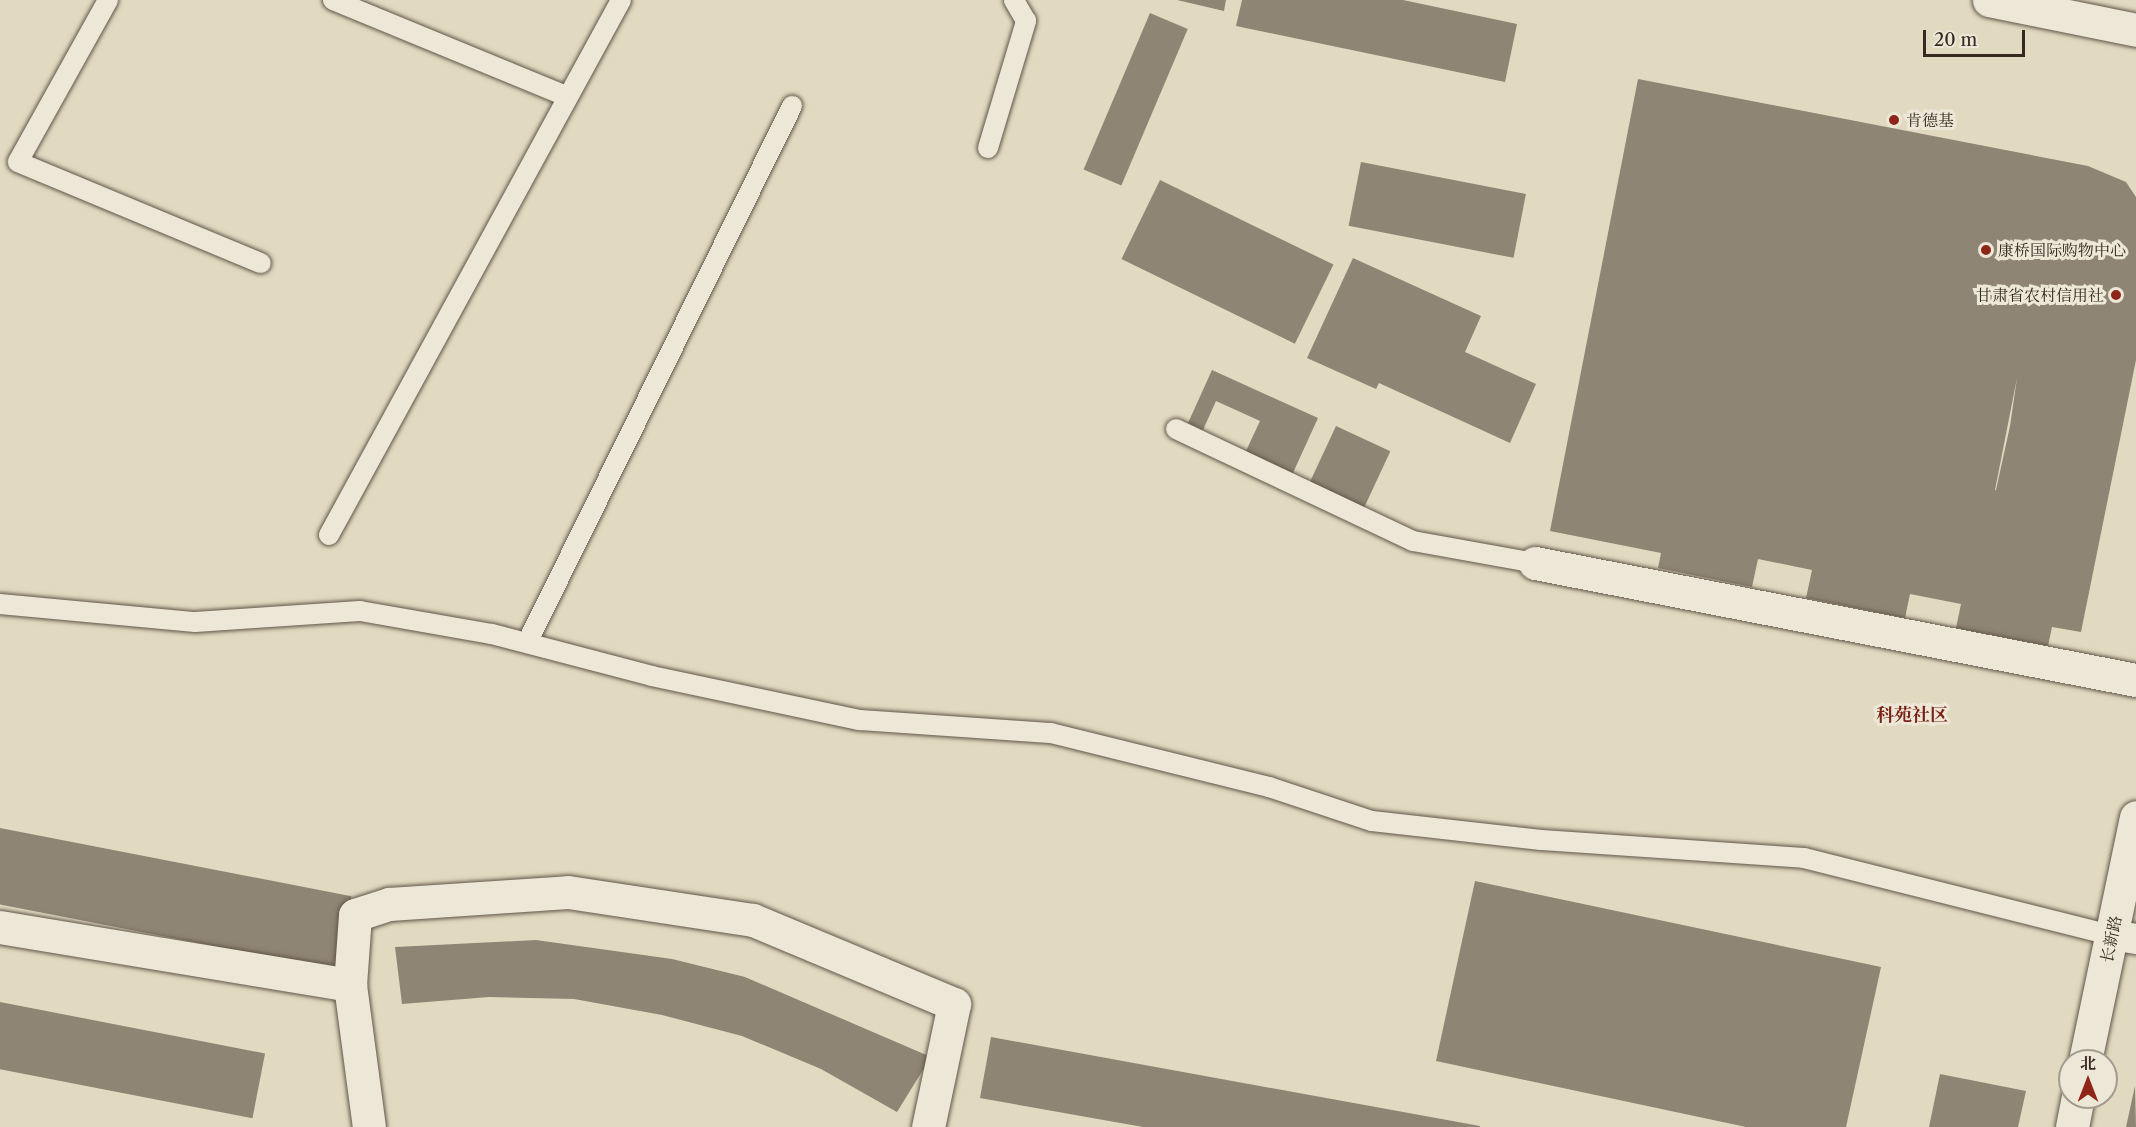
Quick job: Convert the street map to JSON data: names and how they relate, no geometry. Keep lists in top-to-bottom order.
{
  "streets": {
    "street": ["长新路"]
  },
  "districts": ["科苑社区"],
  "places": ["肯德基", "康桥国际购物中心", "甘肃省农村信用社"],
  "scale_bar": "20 m",
  "north": "top"
}
